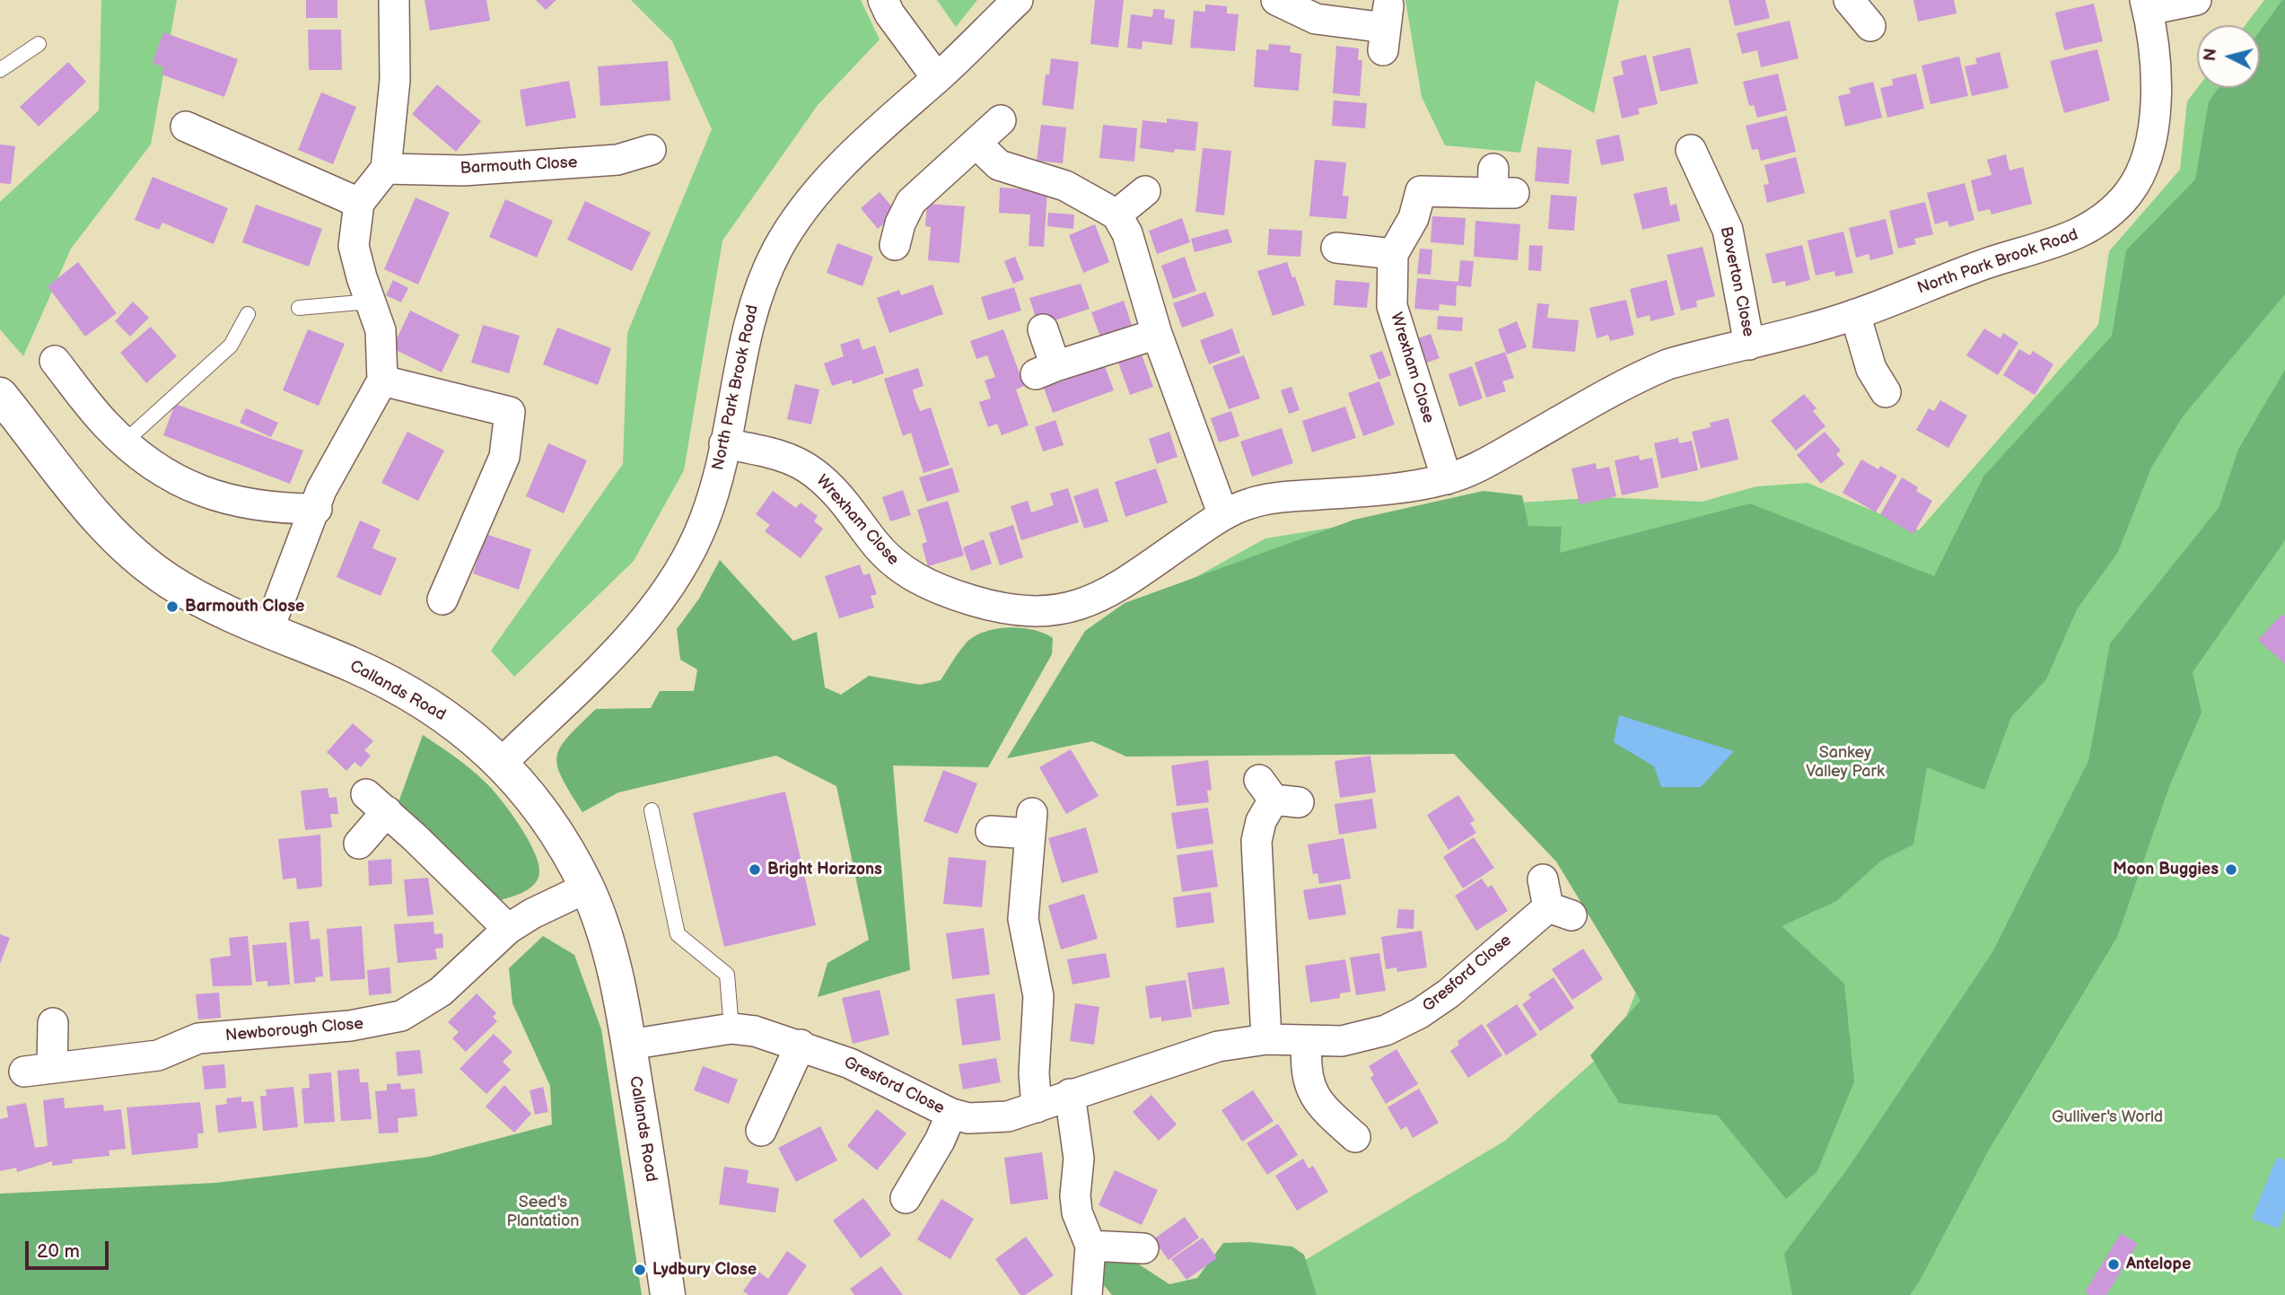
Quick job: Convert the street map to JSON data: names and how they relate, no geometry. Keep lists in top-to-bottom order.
{
  "streets": {
    "street": [
      "Barmouth Close",
      "North Park Brook Road",
      "Boverton Close",
      "Wrexham Close",
      "Callands Road",
      "Gresford Close",
      "Newborough Close"
    ]
  },
  "crossings": [
    ["North Park Brook Road", "Boverton Close"],
    ["North Park Brook Road", "Wrexham Close"],
    ["North Park Brook Road", "Callands Road"],
    ["Callands Road", "Gresford Close"],
    ["Callands Road", "Newborough Close"]
  ],
  "parks": ["Sankey Valley Park", "Gulliver's World", "Seed's Plantation"],
  "places": [
    "Barmouth Close",
    "Bright Horizons",
    "Moon Buggies",
    "Antelope",
    "Lydbury Close"
  ],
  "scale_bar": "20 m",
  "north": "left"
}
